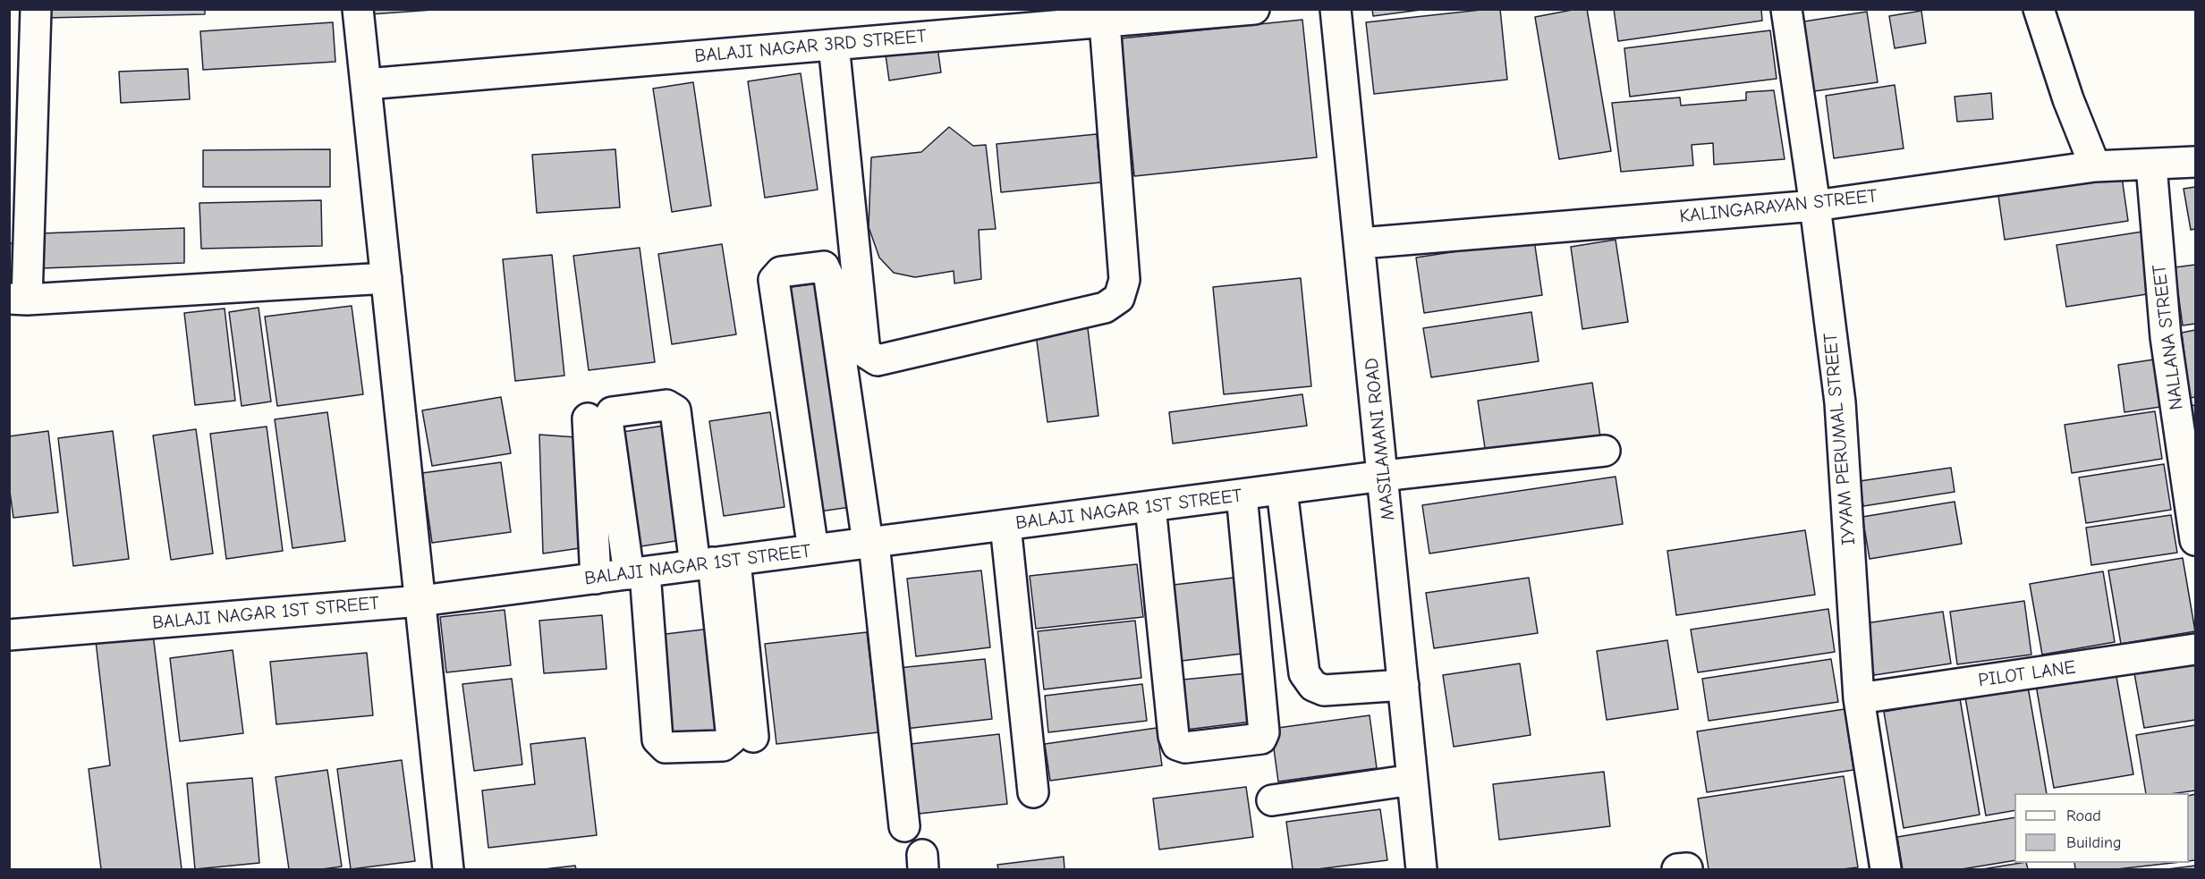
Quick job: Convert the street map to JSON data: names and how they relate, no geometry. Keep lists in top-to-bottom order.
{
  "streets": {
    "street": [
      "BALAJI NAGAR 3RD STREET",
      "KALINGARAYAN STREET",
      "NALLANA STREET",
      "MASILAMANI ROAD",
      "IYYAM PERUMAL STREET",
      "BALAJI NAGAR 1ST STREET",
      "PILOT LANE"
    ]
  },
  "crossings": [
    ["KALINGARAYAN STREET", "NALLANA STREET"],
    ["KALINGARAYAN STREET", "MASILAMANI ROAD"],
    ["KALINGARAYAN STREET", "IYYAM PERUMAL STREET"],
    ["MASILAMANI ROAD", "BALAJI NAGAR 1ST STREET"],
    ["IYYAM PERUMAL STREET", "PILOT LANE"]
  ],
  "legend": ["Road", "Building"]
}
